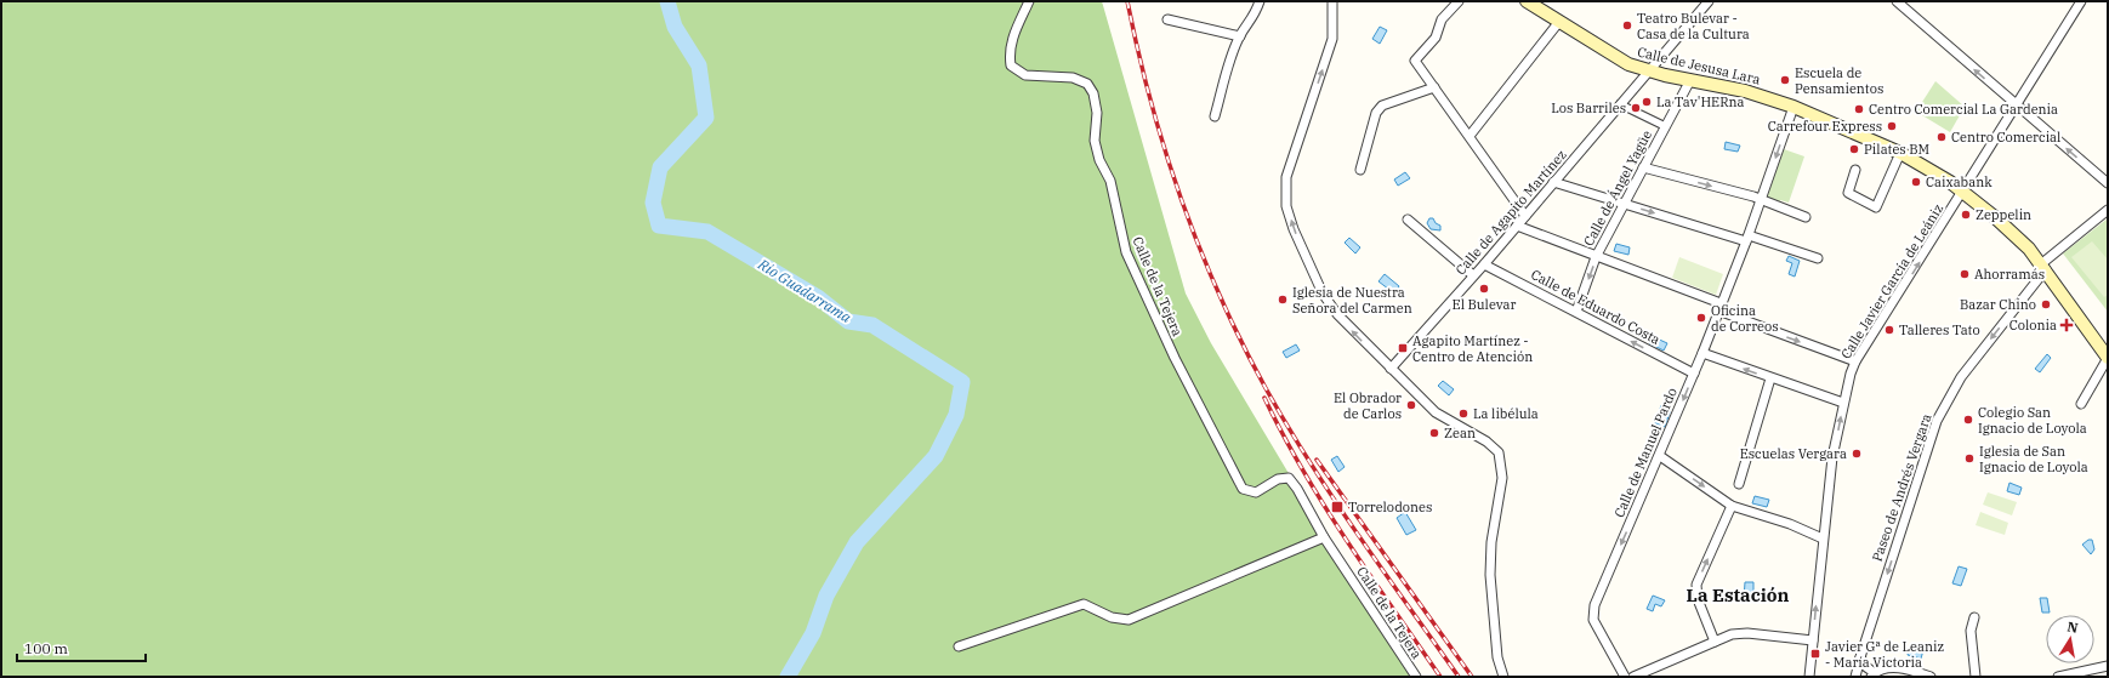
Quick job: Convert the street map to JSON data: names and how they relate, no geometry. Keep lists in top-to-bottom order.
{
  "streets": {
    "main road": ["Calle de Jesusa Lara"],
    "street": [
      "Calle de Ángel Yagüe",
      "Calle de Agapito Martínez",
      "Calle Javier García de Leániz",
      "Calle de la Tejera",
      "Calle de Eduardo Costa",
      "Calle de Manuel Pardo",
      "Paseo de Andrés Vergara"
    ]
  },
  "crossings": [
    ["Calle de Jesusa Lara", "Calle de Ángel Yagüe"],
    ["Calle de Jesusa Lara", "Calle de Agapito Martínez"],
    ["Calle de Jesusa Lara", "Calle Javier García de Leániz"],
    ["Calle de Jesusa Lara", "Calle de Manuel Pardo"],
    ["Calle de Jesusa Lara", "Paseo de Andrés Vergara"],
    ["Calle de Ángel Yagüe", "Calle de Eduardo Costa"],
    ["Calle de Agapito Martínez", "Calle de Eduardo Costa"],
    ["Calle de Eduardo Costa", "Calle de Manuel Pardo"]
  ],
  "one_way": ["Calle Javier García de Leániz", "Calle de Manuel Pardo", "Paseo de Andrés Vergara"],
  "districts": ["La Estación"],
  "water": ["Río Guadarrama"],
  "places": {
    "other": [
      "Teatro Bulevar - Casa de la Cultura",
      "Escuela de Pensamientos",
      "La Tav'HERna",
      "Los Barriles",
      "Centro Comercial La Gardenia",
      "Carrefour Express",
      "Centro Comercial",
      "Pilates BM",
      "Caixabank",
      "Zeppelin",
      "Ahorramás",
      "El Bulevar",
      "Iglesia de Nuestra Señora del Carmen",
      "Bazar Chino",
      "Oficina de Correos",
      "Talleres Tato",
      "El Obrador de Carlos",
      "La libélula",
      "Colegio San Ignacio de Loyola",
      "Zean",
      "Escuelas Vergara",
      "Iglesia de San Ignacio de Loyola"
    ],
    "health": ["Colonia"],
    "transit": ["Agapito Martínez - Centro de Atención", "Torrelodones", "Javier Gª de Leaniz - María Victoria"]
  },
  "scale_bar": "100 m",
  "north": "top"
}
